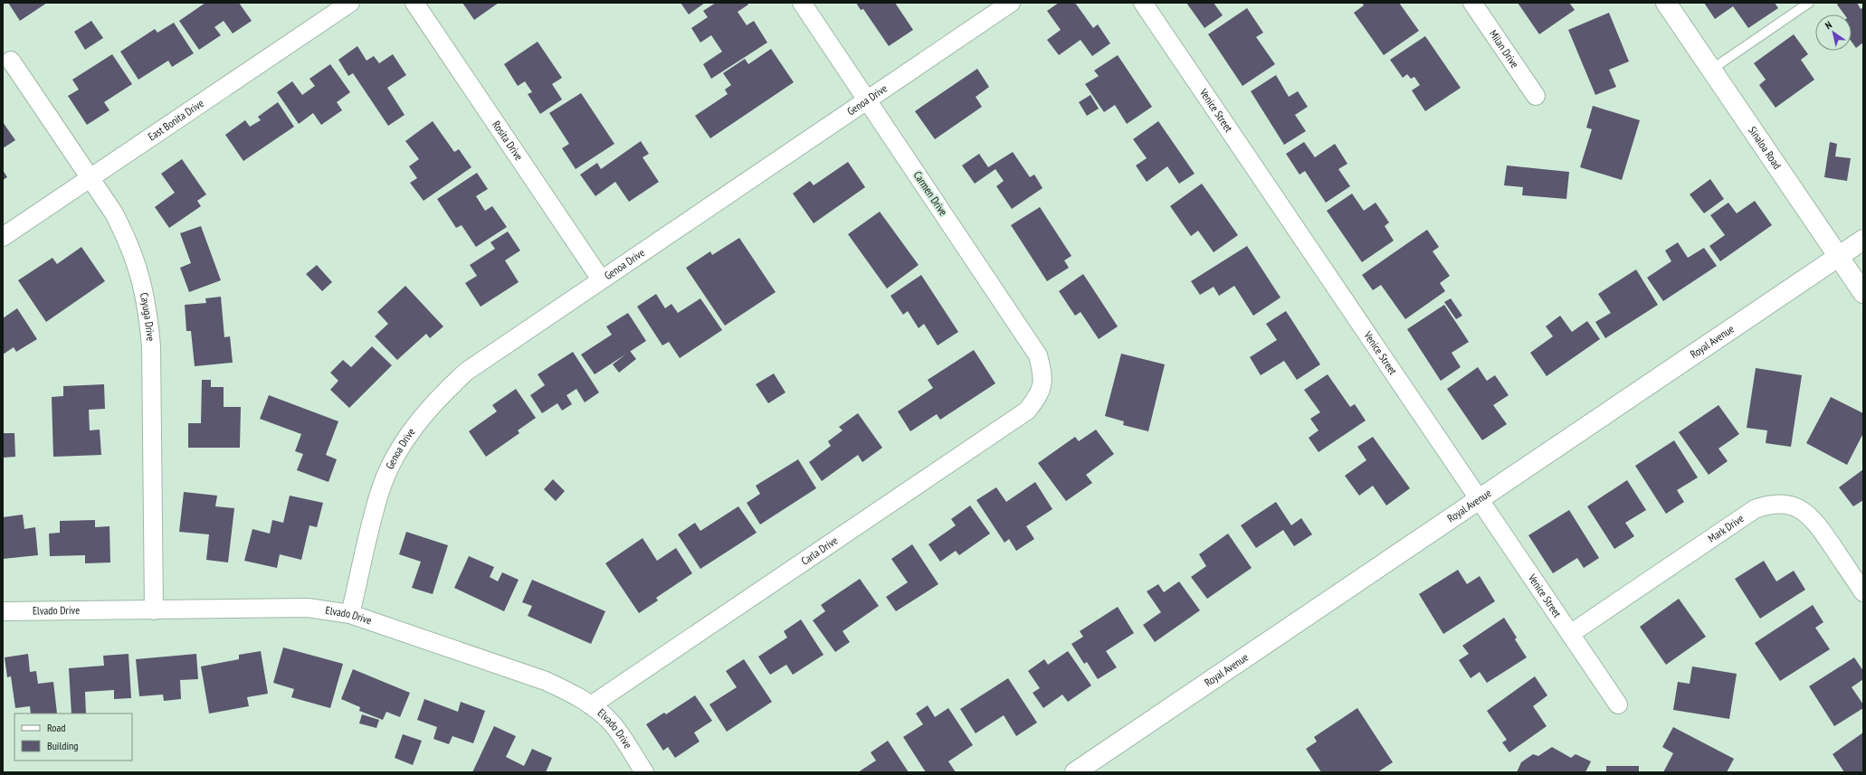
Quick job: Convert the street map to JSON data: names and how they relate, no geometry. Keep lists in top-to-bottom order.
{
  "streets": {
    "main road": ["Sinaloa Road", "Royal Avenue"],
    "street": [
      "Milan Drive",
      "Genoa Drive",
      "Venice Street",
      "East Bonita Drive",
      "Rosita Drive",
      "Carmen Drive",
      "Cayuga Drive",
      "Mark Drive",
      "Carla Drive",
      "Elvado Drive"
    ]
  },
  "crossings": [
    ["Genoa Drive", "Rosita Drive"],
    ["Genoa Drive", "Carmen Drive"],
    ["Genoa Drive", "Elvado Drive"],
    ["Venice Street", "Royal Avenue"],
    ["Venice Street", "Mark Drive"],
    ["East Bonita Drive", "Cayuga Drive"],
    ["Sinaloa Road", "Royal Avenue"],
    ["Carmen Drive", "Carla Drive"],
    ["Cayuga Drive", "Elvado Drive"],
    ["Carla Drive", "Elvado Drive"]
  ],
  "legend": ["Road", "Building"],
  "north": "top left"
}
